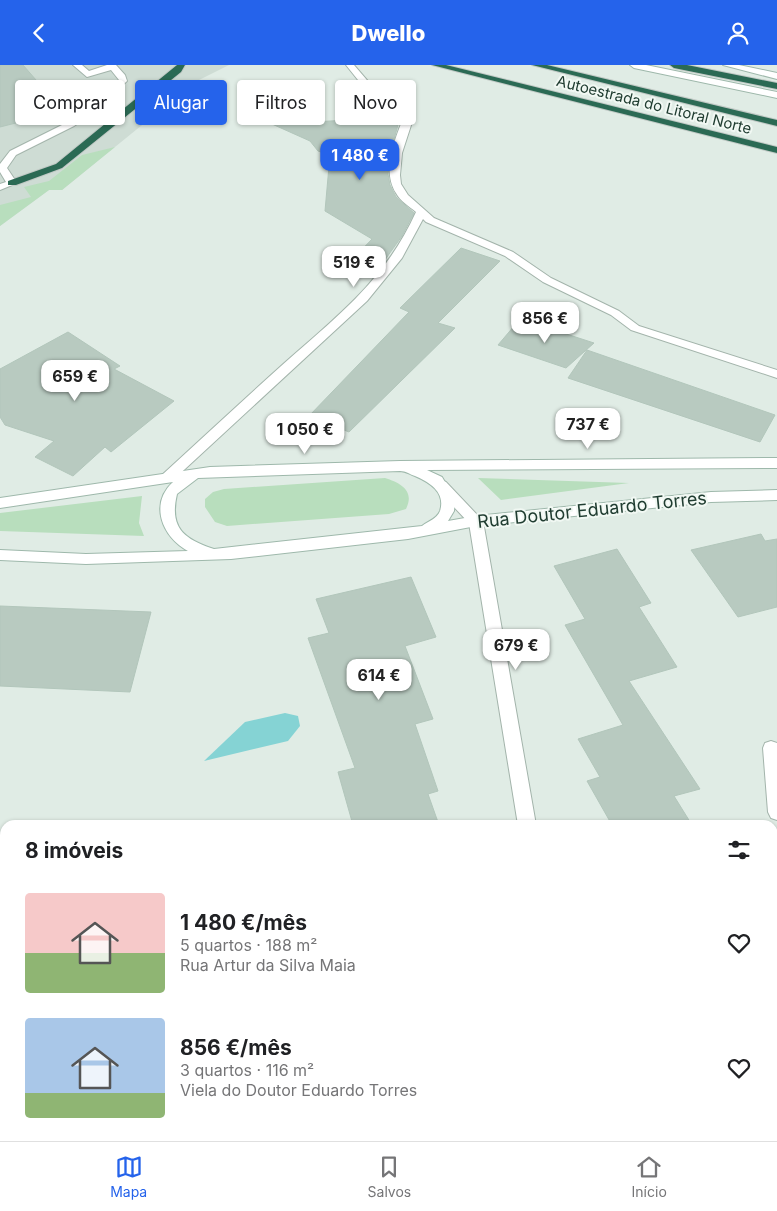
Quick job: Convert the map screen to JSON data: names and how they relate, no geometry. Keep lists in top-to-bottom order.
{
  "streets": {
    "highway": ["Autoestrada do Litoral Norte"],
    "main road": ["Rua Doutor Eduardo Torres"]
  },
  "page": {
    "header": "Dwello",
    "chip": [
      "Comprar",
      "Alugar",
      "Filtros",
      "Novo"
    ],
    "price": [
      "1 480 €",
      "519 €",
      "856 €",
      "659 €",
      "737 €",
      "1 050 €",
      "679 €",
      "614 €"
    ],
    "heading": "8 imóveis",
    "list": [
      {
        "name": "1 480 €/mês",
        "note": "5 quartos · 188 m² · Rua Artur da Silva Maia"
      },
      {
        "name": "856 €/mês",
        "note": "3 quartos · 116 m² · Viela do Doutor Eduardo Torres"
      }
    ],
    "tabs": ["Mapa", "Salvos", "Início"]
  }
}
